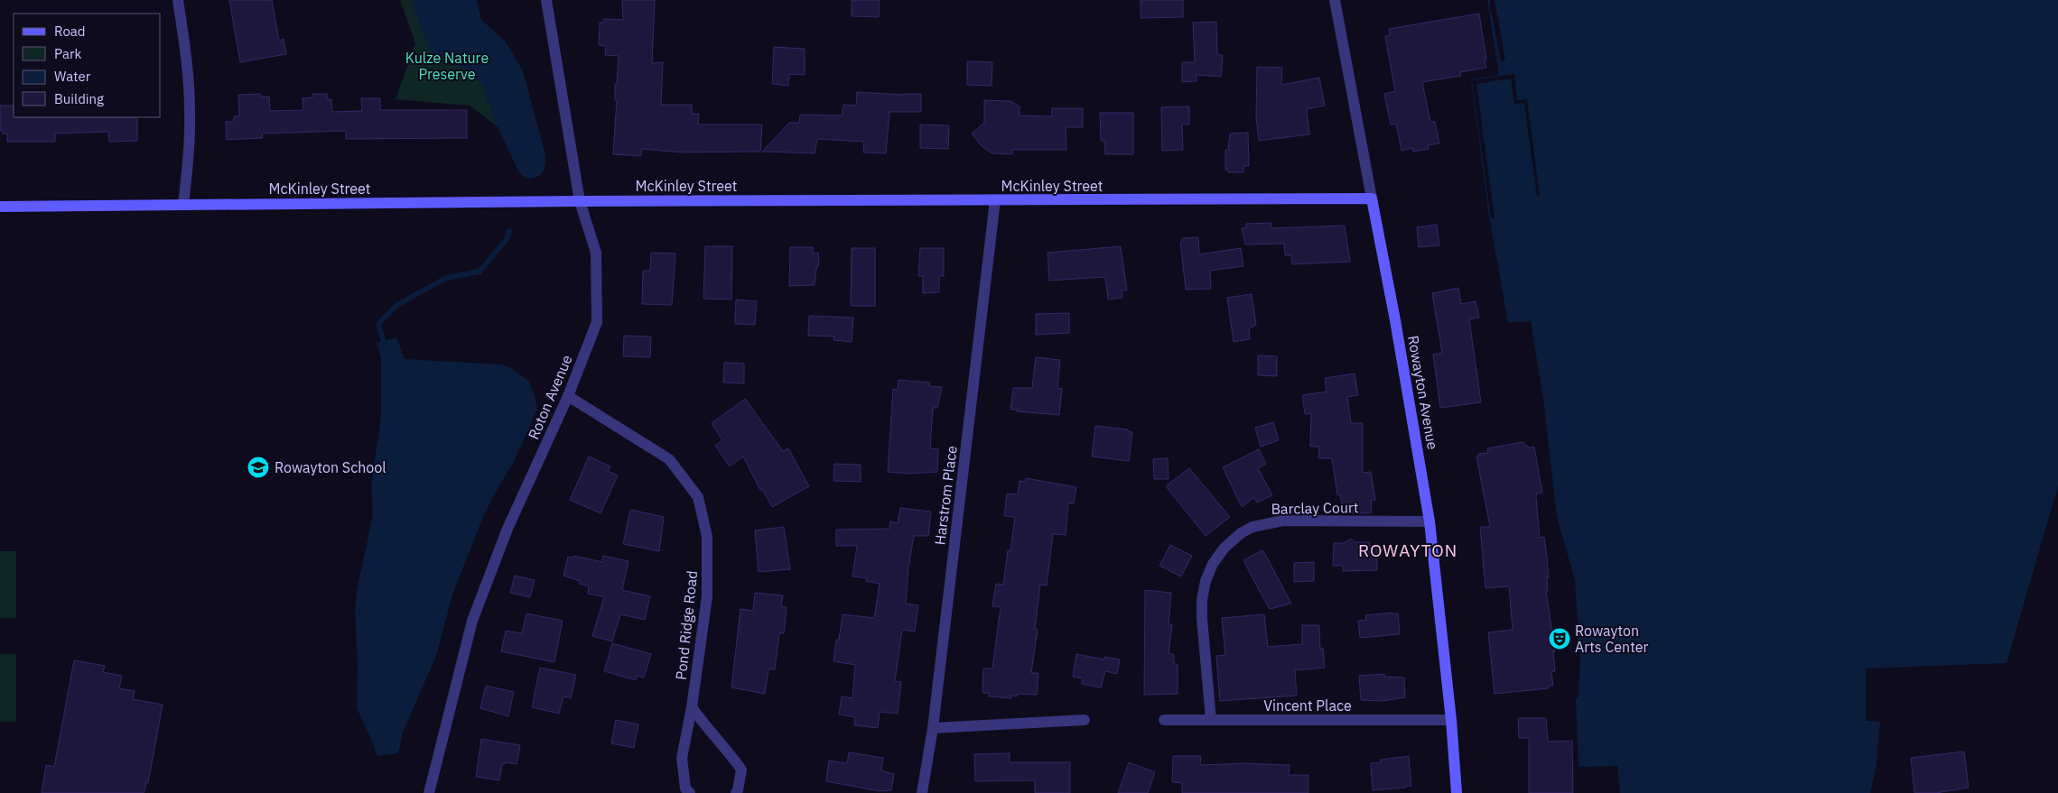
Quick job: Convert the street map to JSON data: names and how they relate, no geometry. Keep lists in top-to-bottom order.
{
  "streets": {
    "main road": ["McKinley Street", "Rowayton Avenue"],
    "street": [
      "Roton Avenue",
      "Harstrom Place",
      "Barclay Court",
      "Pond Ridge Road",
      "Vincent Place"
    ]
  },
  "crossings": [
    ["McKinley Street", "Rowayton Avenue"],
    ["McKinley Street", "Roton Avenue"],
    ["McKinley Street", "Harstrom Place"],
    ["Rowayton Avenue", "Barclay Court"],
    ["Rowayton Avenue", "Vincent Place"],
    ["Roton Avenue", "Pond Ridge Road"],
    ["Barclay Court", "Vincent Place"]
  ],
  "districts": ["ROWAYTON"],
  "parks": ["Kulze Nature Preserve"],
  "places": {
    "school or university": ["Rowayton School"],
    "theatre": ["Rowayton Arts Center"]
  },
  "legend": [
    "Road",
    "Park",
    "Water",
    "Building"
  ]
}
